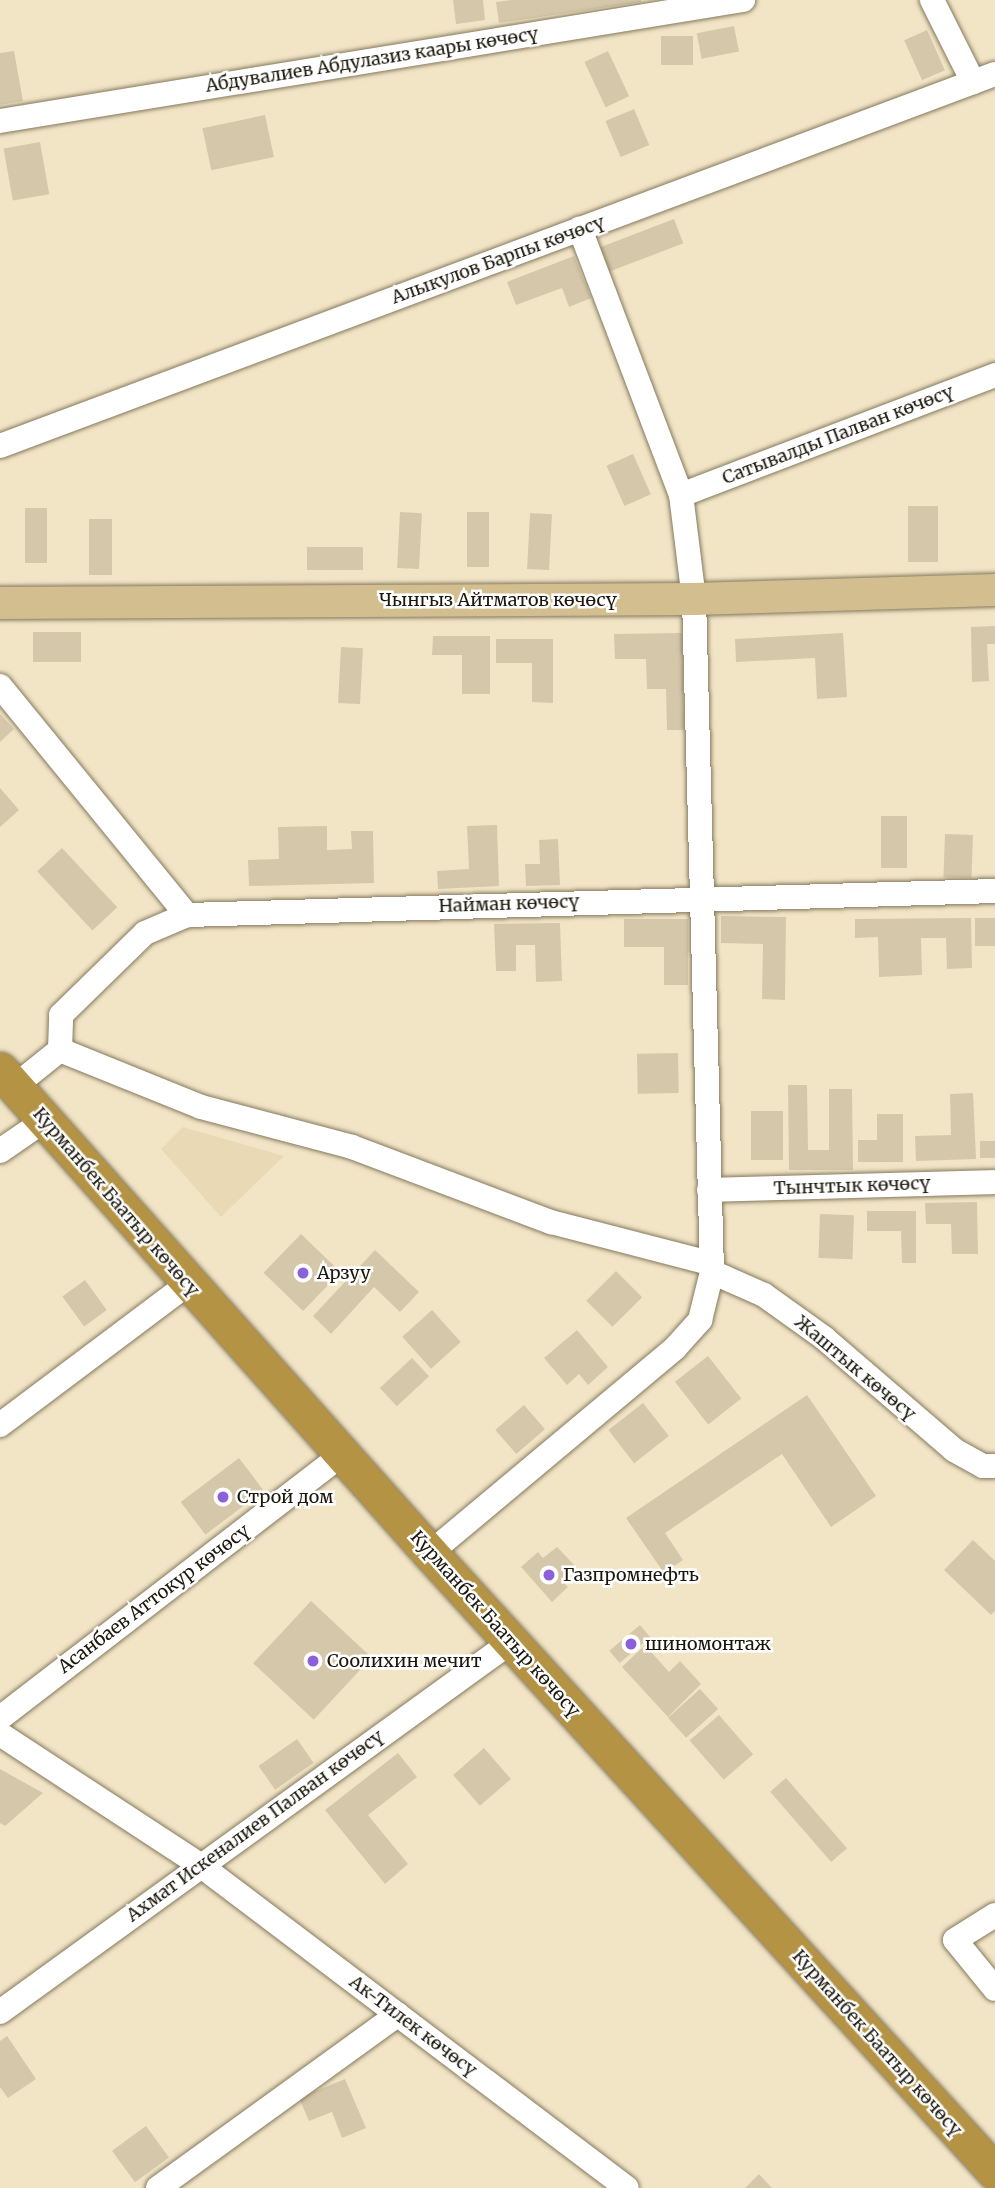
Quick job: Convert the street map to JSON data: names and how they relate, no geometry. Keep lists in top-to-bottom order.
{
  "streets": {
    "highway": ["Курманбек Баатыр көчөсү"],
    "main road": ["Чынгыз Айтматов көчөсү"],
    "street": [
      "Абдувалиев Абдулазиз каары көчөсү",
      "Алыкулов Барпы көчөсү",
      "Сатывалды Палван көчөсү",
      "Найман көчөсү",
      "Тынчтык көчөсү",
      "Жаштык көчөсү",
      "Асанбаев Аттокур көчөсү",
      "Ахмат Искеналиев Палван көчөсү",
      "Ак-Тилек көчөсү"
    ]
  },
  "crossings": [
    ["Найман көчөсү", "Жаштык көчөсү"],
    ["Курманбек Баатыр көчөсү", "Асанбаев Аттокур көчөсү"],
    ["Курманбек Баатыр көчөсү", "Ахмат Искеналиев Палван көчөсү"],
    ["Ахмат Искеналиев Палван көчөсү", "Ак-Тилек көчөсү"]
  ],
  "places": [
    "Арзуу",
    "Строй дом",
    "Газпромнефть",
    "шиномонтаж",
    "Соолихин мечит"
  ]
}
